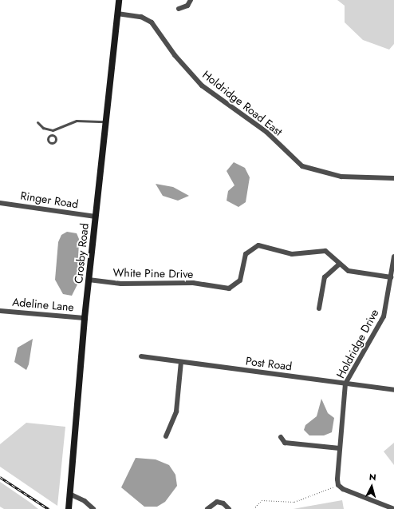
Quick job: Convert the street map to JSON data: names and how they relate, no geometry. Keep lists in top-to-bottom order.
{
  "streets": {
    "street": [
      "Holdridge Road East",
      "Ringer Road",
      "Crosby Road",
      "White Pine Drive",
      "Adeline Lane",
      "Holdridge Drive",
      "Post Road"
    ]
  },
  "crossings": [
    ["Holdridge Road East", "Crosby Road"],
    ["Ringer Road", "Crosby Road"],
    ["Crosby Road", "White Pine Drive"],
    ["Crosby Road", "Adeline Lane"],
    ["White Pine Drive", "Holdridge Drive"],
    ["Holdridge Drive", "Post Road"]
  ],
  "north": "top"
}
